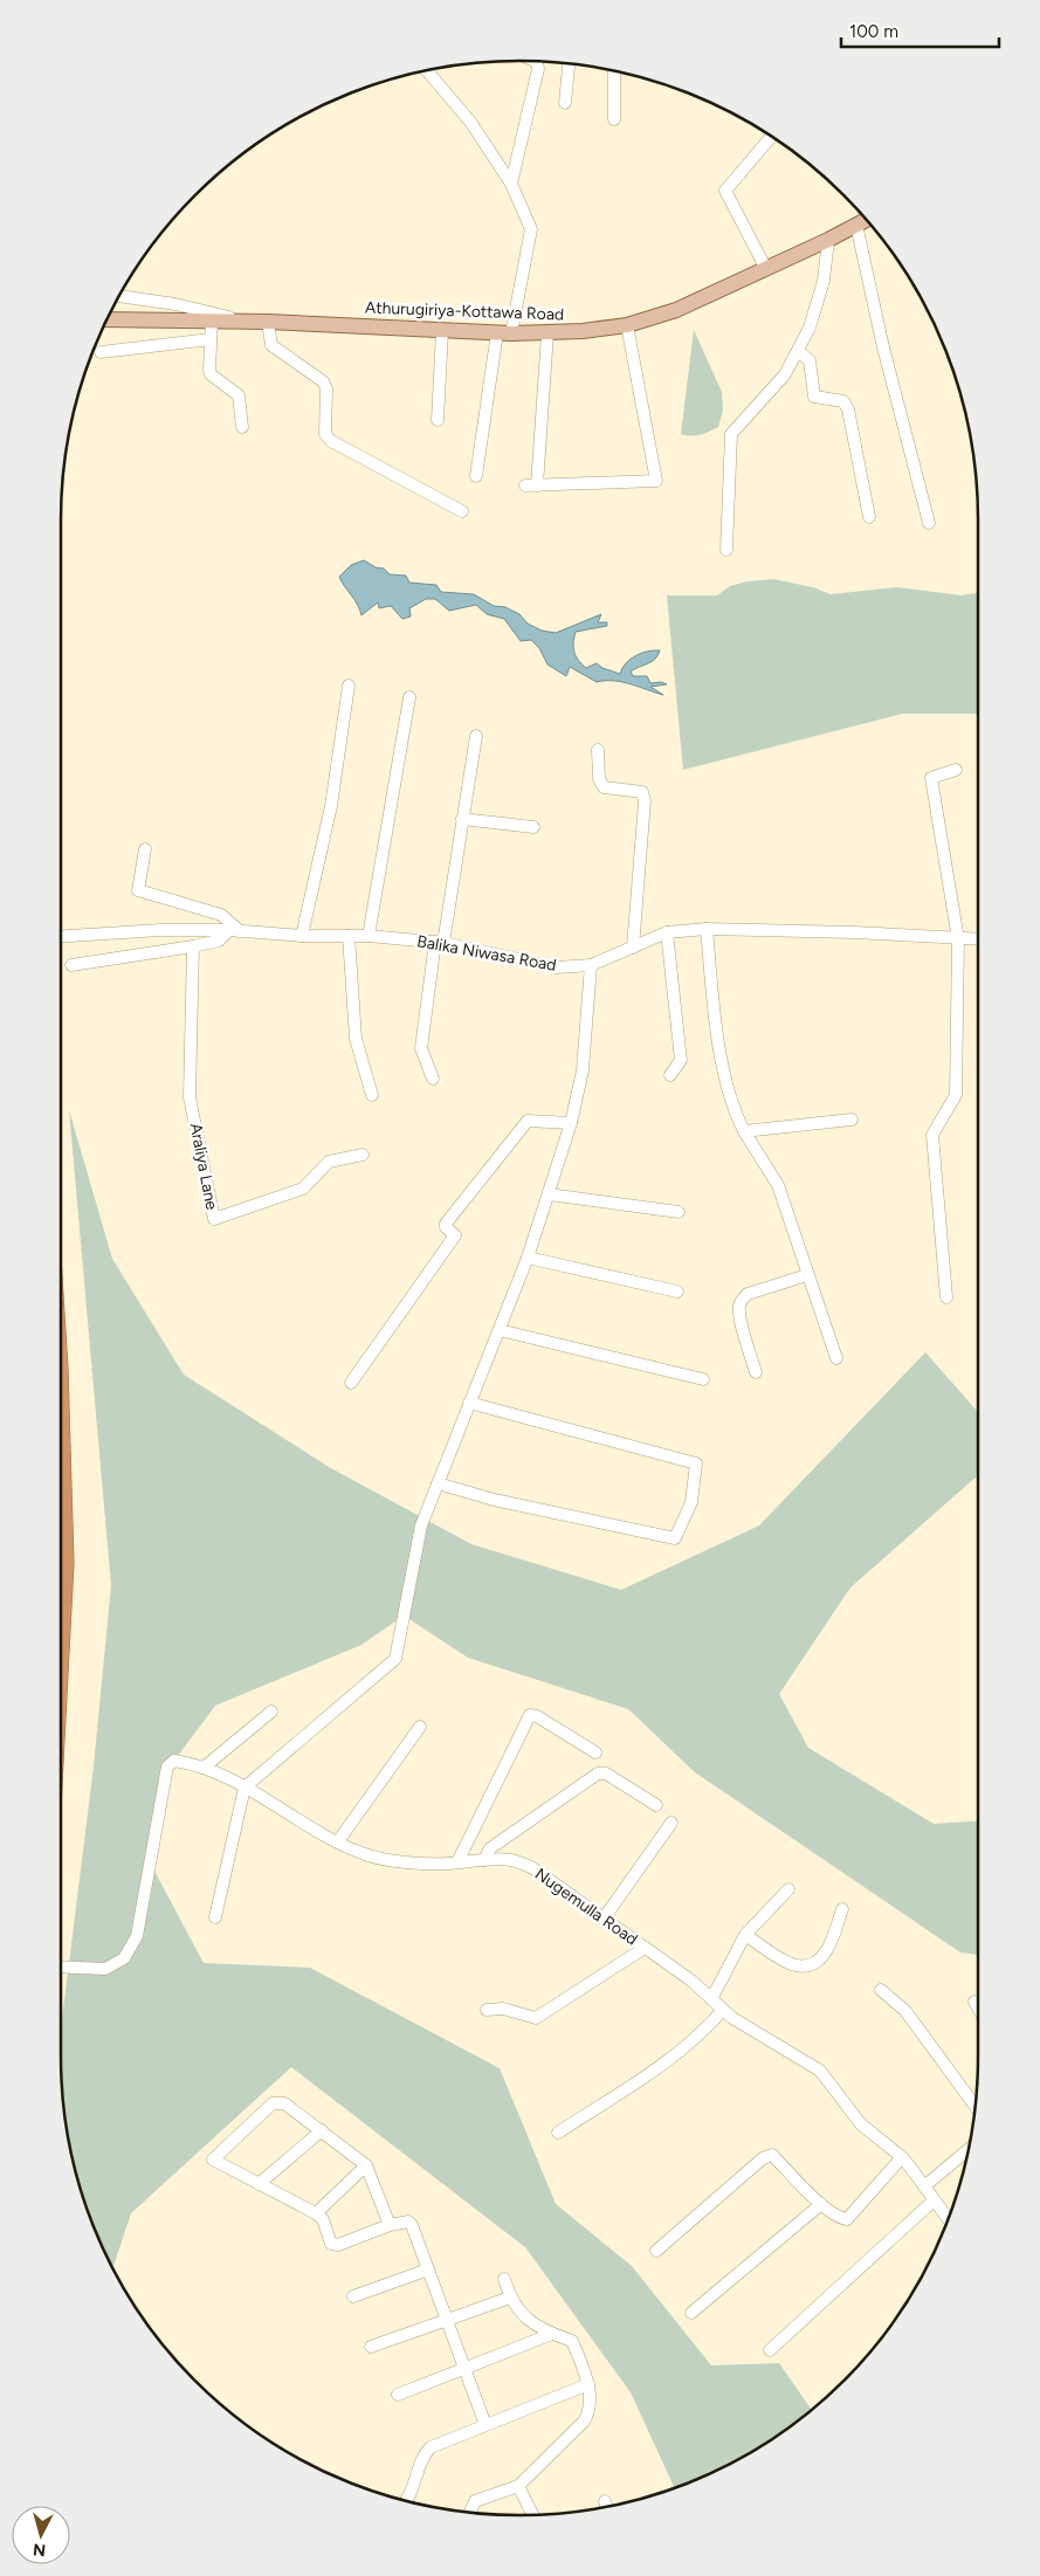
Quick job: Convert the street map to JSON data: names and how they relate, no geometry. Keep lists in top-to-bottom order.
{
  "streets": {
    "main road": ["Athurugiriya-Kottawa Road"],
    "street": ["Balika Niwasa Road", "Araliya Lane", "Nugemulla Road"]
  },
  "scale_bar": "100 m",
  "north": "bottom"
}
